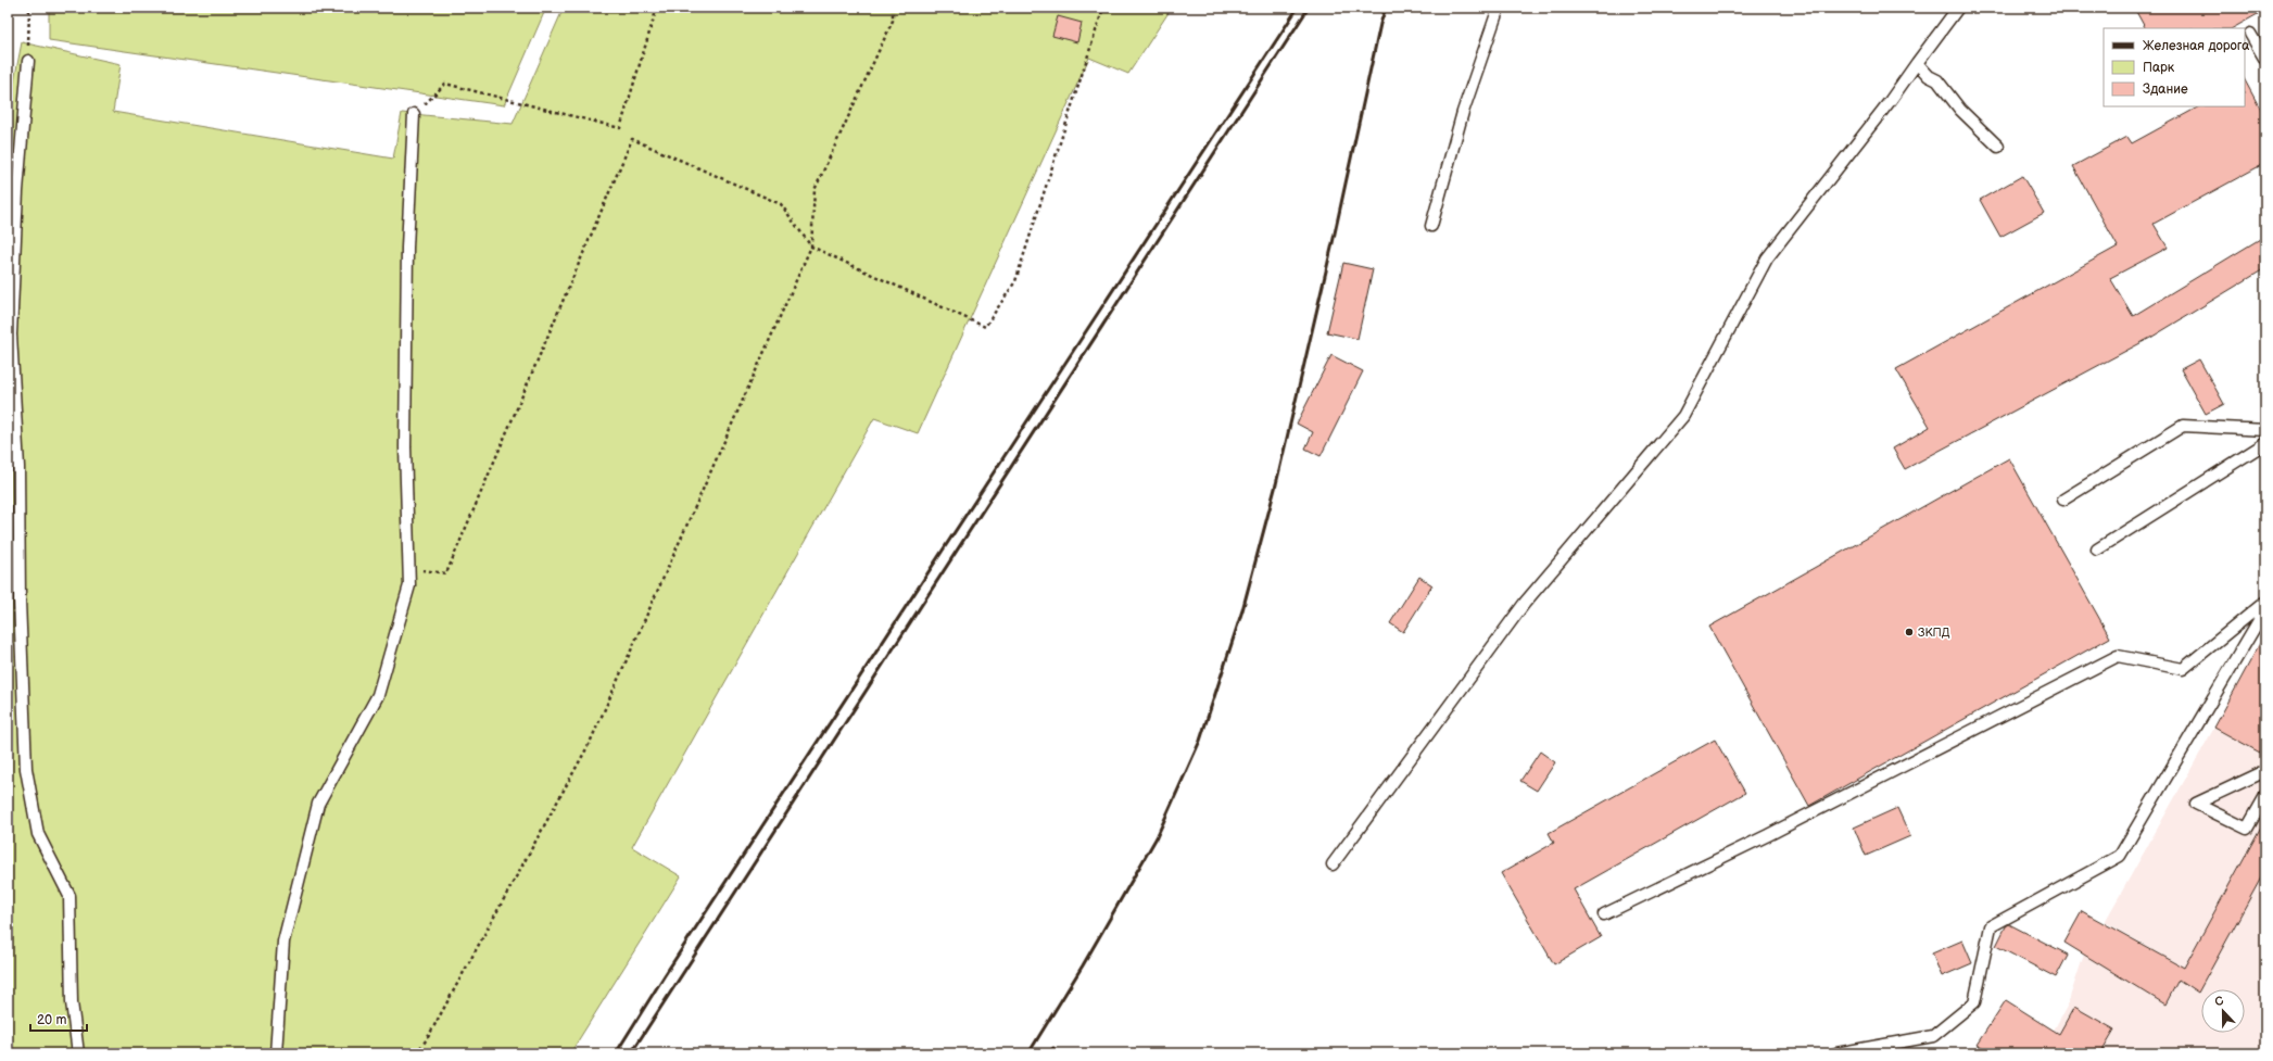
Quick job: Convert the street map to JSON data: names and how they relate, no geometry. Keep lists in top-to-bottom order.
{
  "places": ["ЗКПД"],
  "legend": ["Железная дорога", "Парк", "Здание"],
  "scale_bar": "20 m",
  "north": "top"
}
